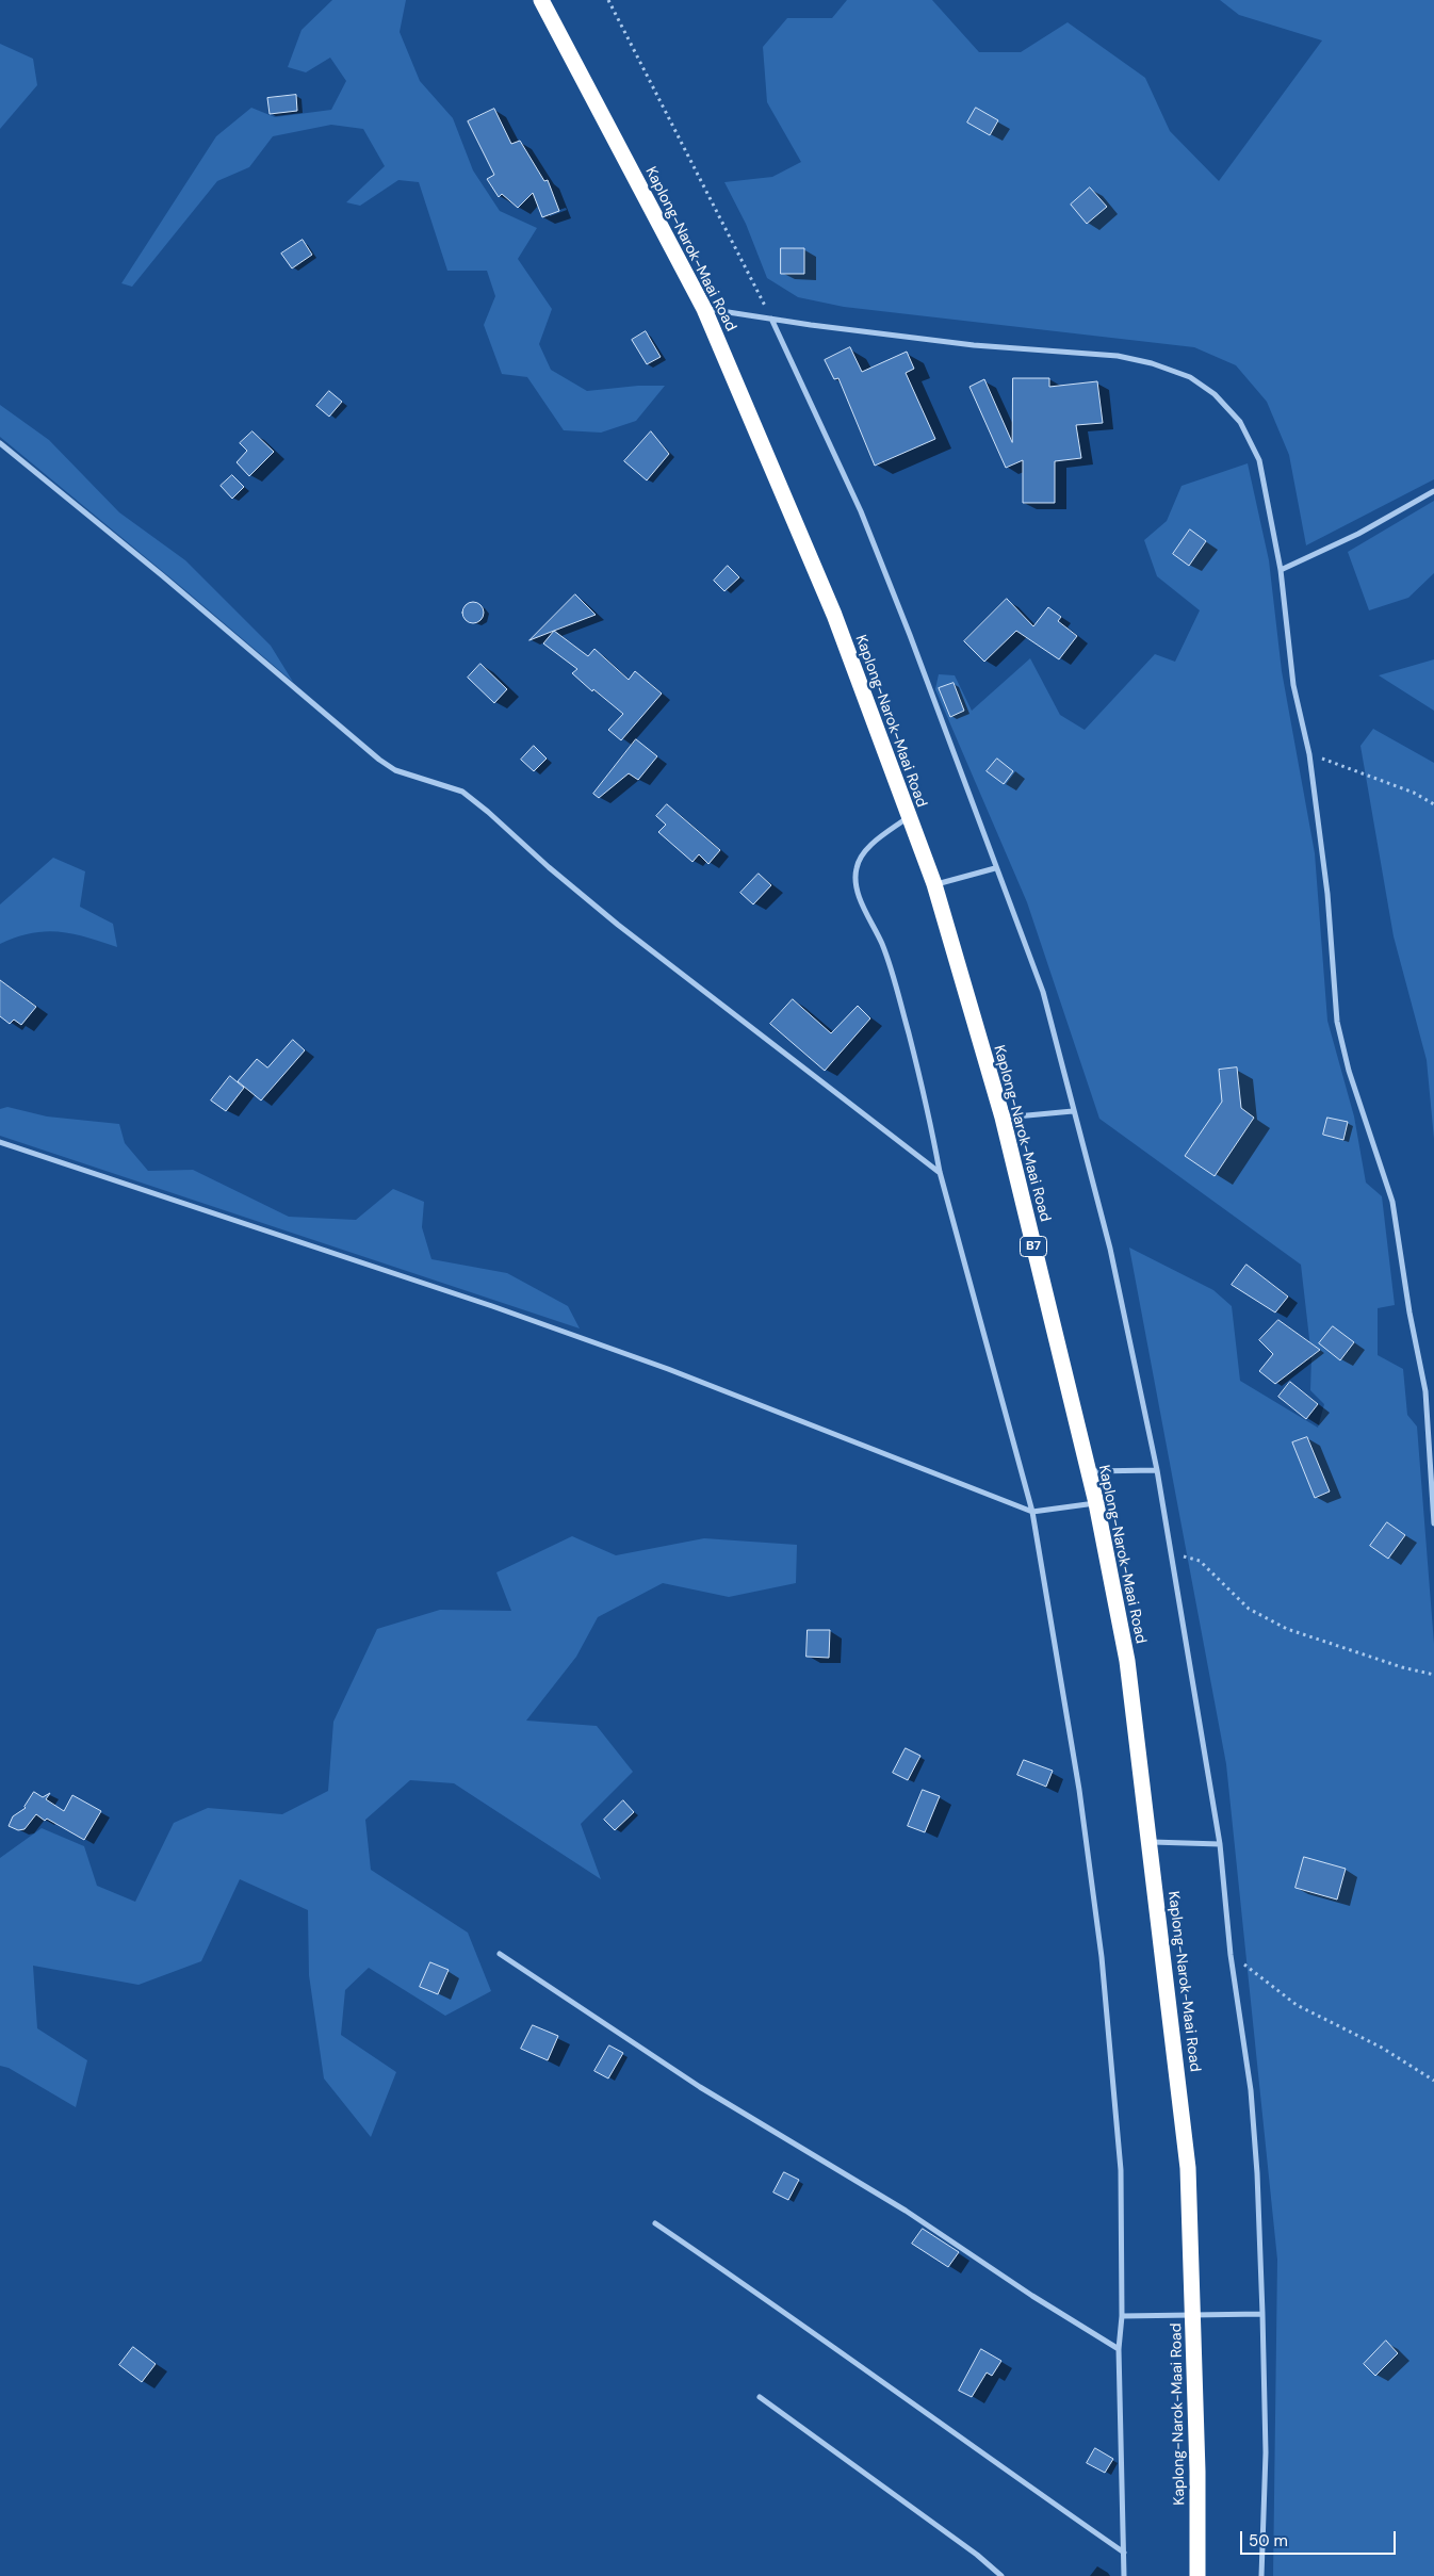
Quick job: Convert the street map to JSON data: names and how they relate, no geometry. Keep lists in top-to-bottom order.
{
  "streets": {
    "highway": ["Kaplong-Narok-Maai Road", "B7"]
  },
  "scale_bar": "50 m"
}
